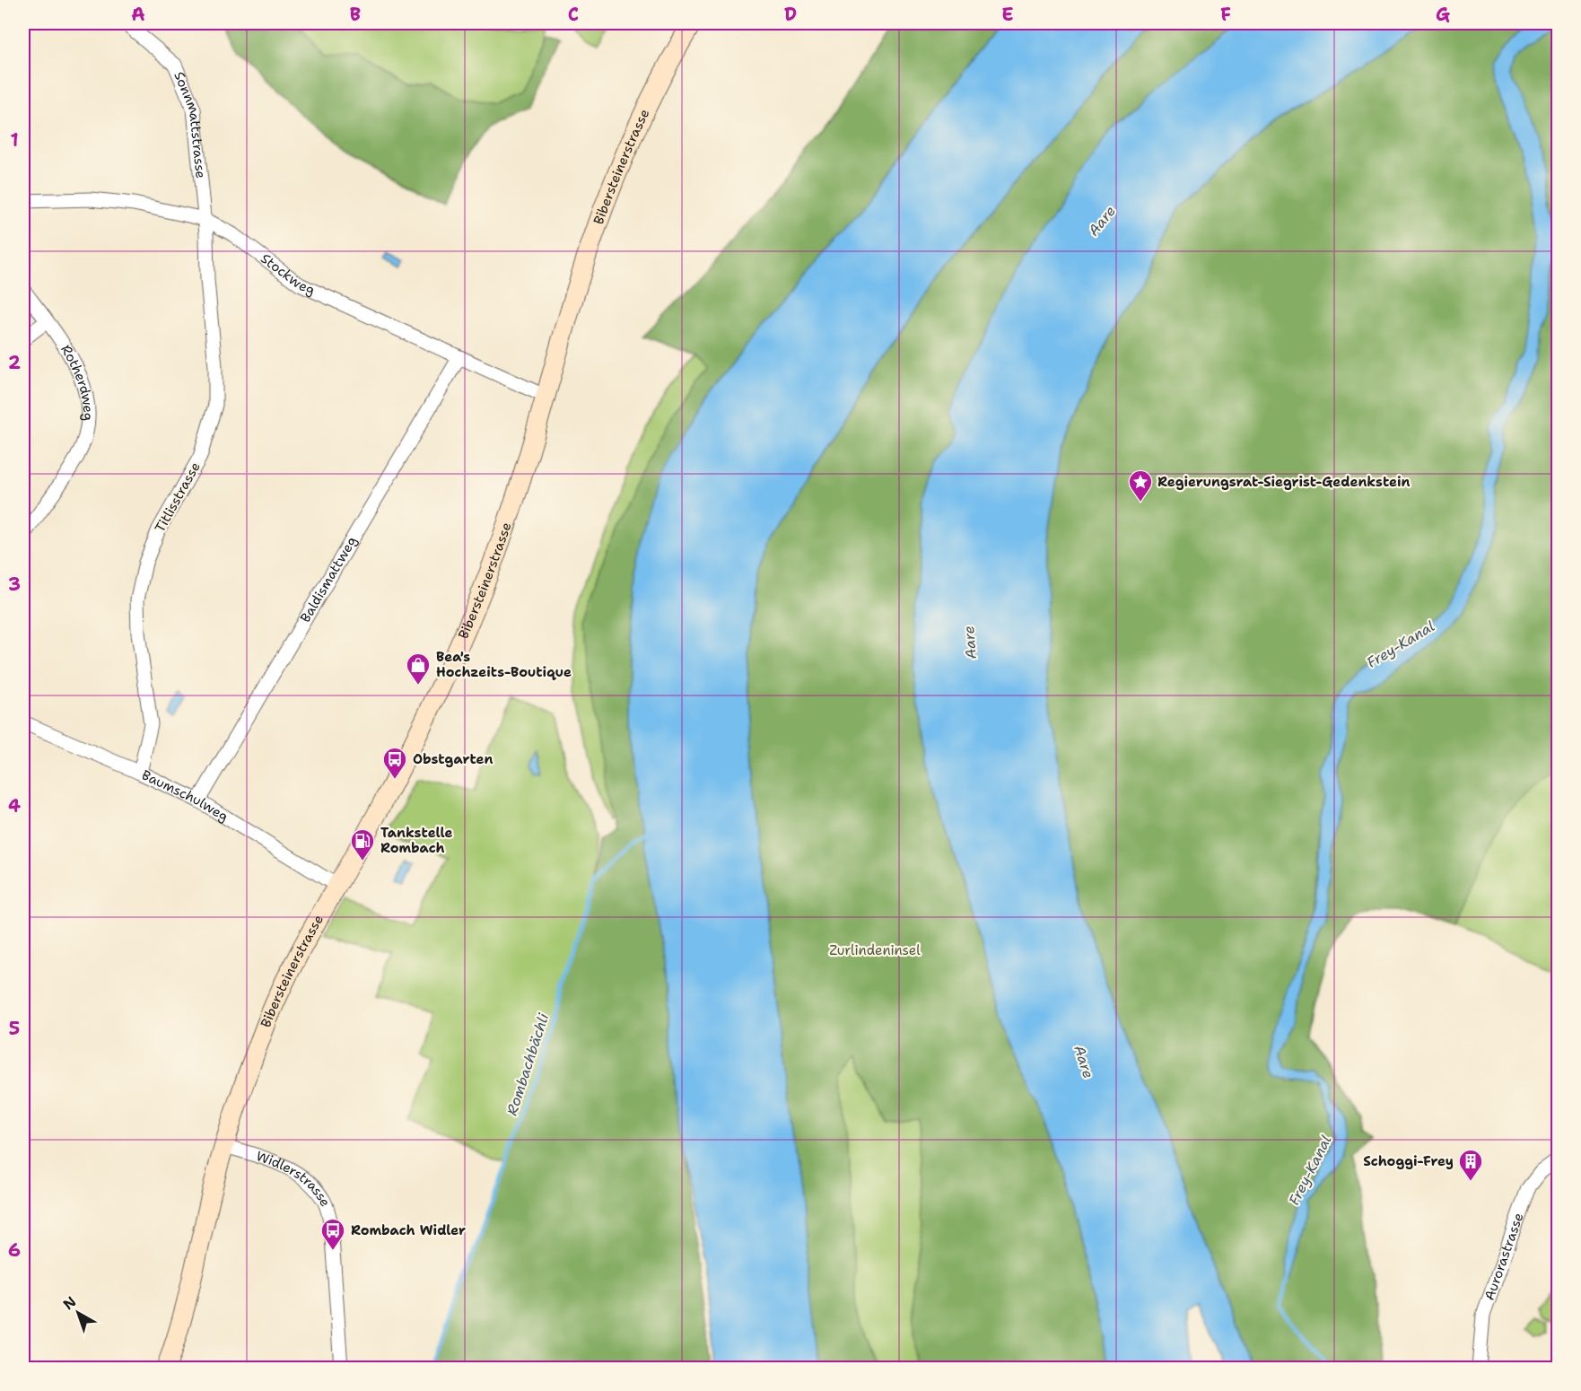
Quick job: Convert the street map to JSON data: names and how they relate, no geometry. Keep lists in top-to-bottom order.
{
  "streets": {
    "main road": ["Bibersteinerstrasse"],
    "street": [
      "Sonnmattstrasse",
      "Stockweg",
      "Rotherdweg",
      "Titlisstrasse",
      "Baldismattweg",
      "Baumschulweg",
      "Widlerstrasse",
      "Aurorastrasse"
    ]
  },
  "crossings": [
    ["Sonnmattstrasse", "Stockweg"],
    ["Sonnmattstrasse", "Titlisstrasse"],
    ["Bibersteinerstrasse", "Stockweg"],
    ["Bibersteinerstrasse", "Baumschulweg"],
    ["Bibersteinerstrasse", "Widlerstrasse"],
    ["Stockweg", "Titlisstrasse"],
    ["Stockweg", "Baldismattweg"],
    ["Titlisstrasse", "Baumschulweg"],
    ["Baldismattweg", "Baumschulweg"]
  ],
  "water": ["Aare", "Frey-Kanal", "Rombachbächli"],
  "parks": ["Zurlindeninsel"],
  "places": {
    "place": ["Regierungsrat-Siegrist-Gedenkstein"],
    "shop": ["Bea's Hochzeits-Boutique"],
    "bus stop": ["Obstgarten", "Rombach Widler"],
    "fuel station": ["Tankstelle Rombach"],
    "building": ["Schoggi-Frey"]
  },
  "north": "top left",
  "grid": {
    "columns": [
      "A",
      "B",
      "C",
      "D",
      "E",
      "F",
      "G"
    ],
    "rows": [
      "1",
      "2",
      "3",
      "4",
      "5",
      "6"
    ]
  }
}
